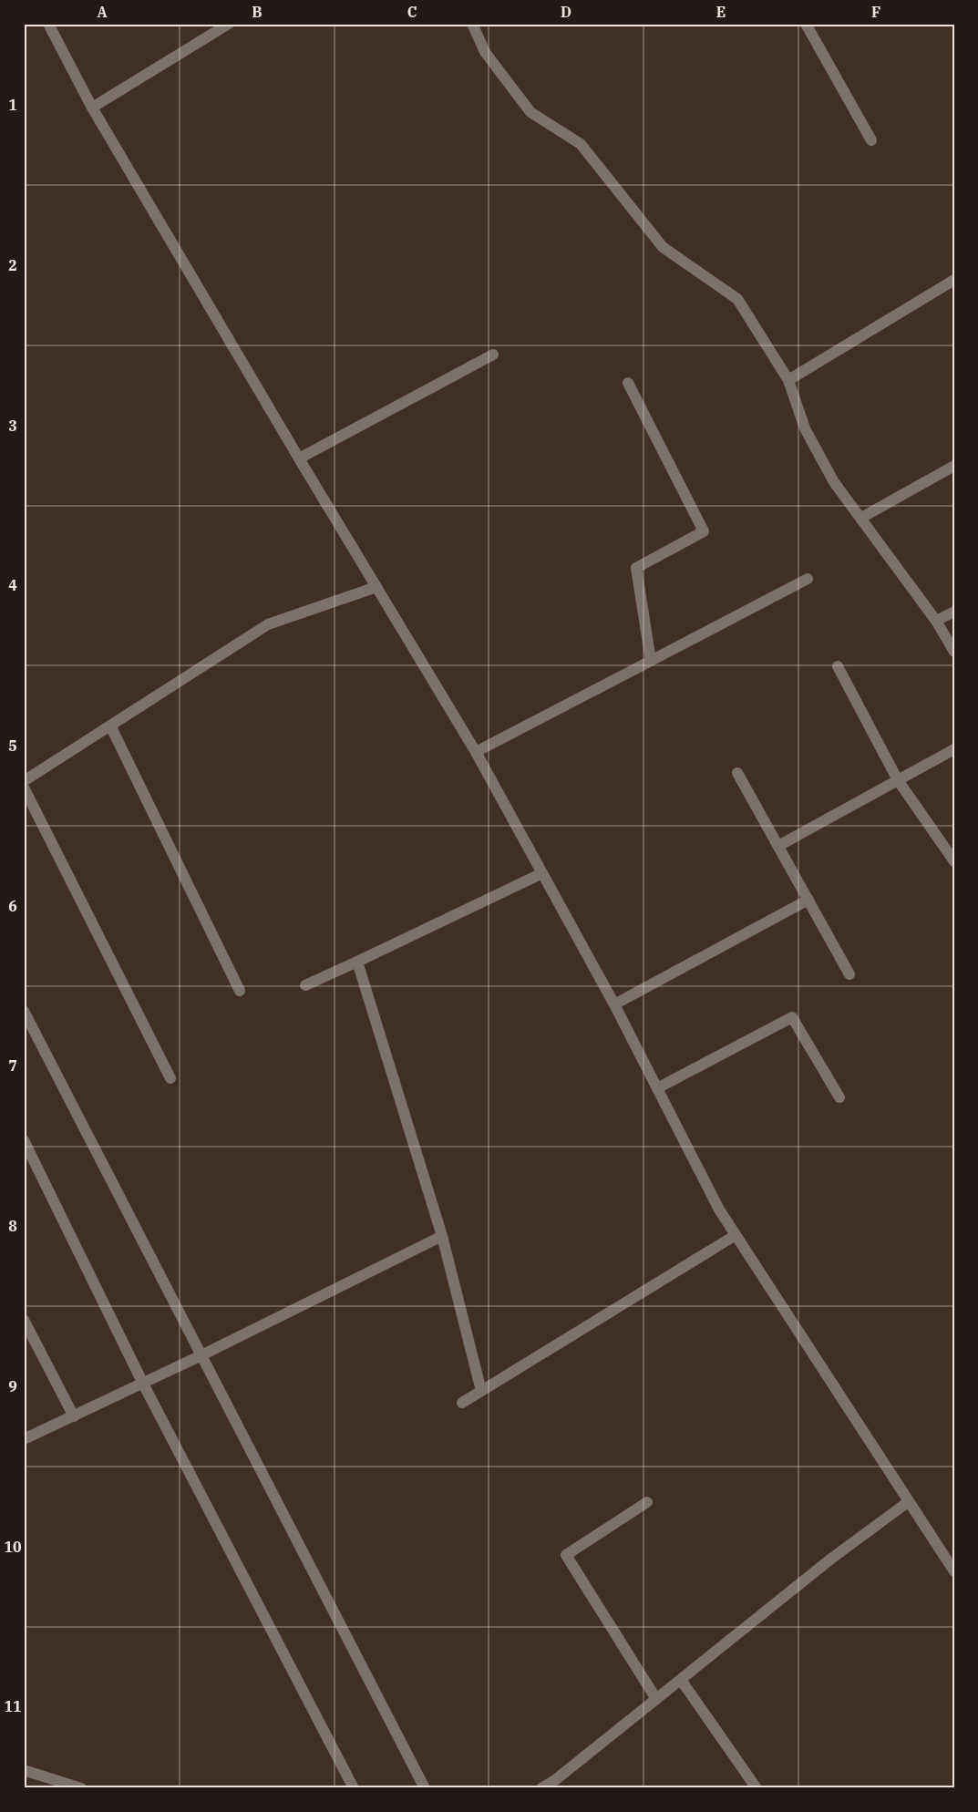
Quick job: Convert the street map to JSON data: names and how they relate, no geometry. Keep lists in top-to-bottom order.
{
  "grid": {
    "columns": [
      "A",
      "B",
      "C",
      "D",
      "E",
      "F"
    ],
    "rows": [
      "1",
      "2",
      "3",
      "4",
      "5",
      "6",
      "7",
      "8",
      "9",
      "10",
      "11"
    ]
  }
}
